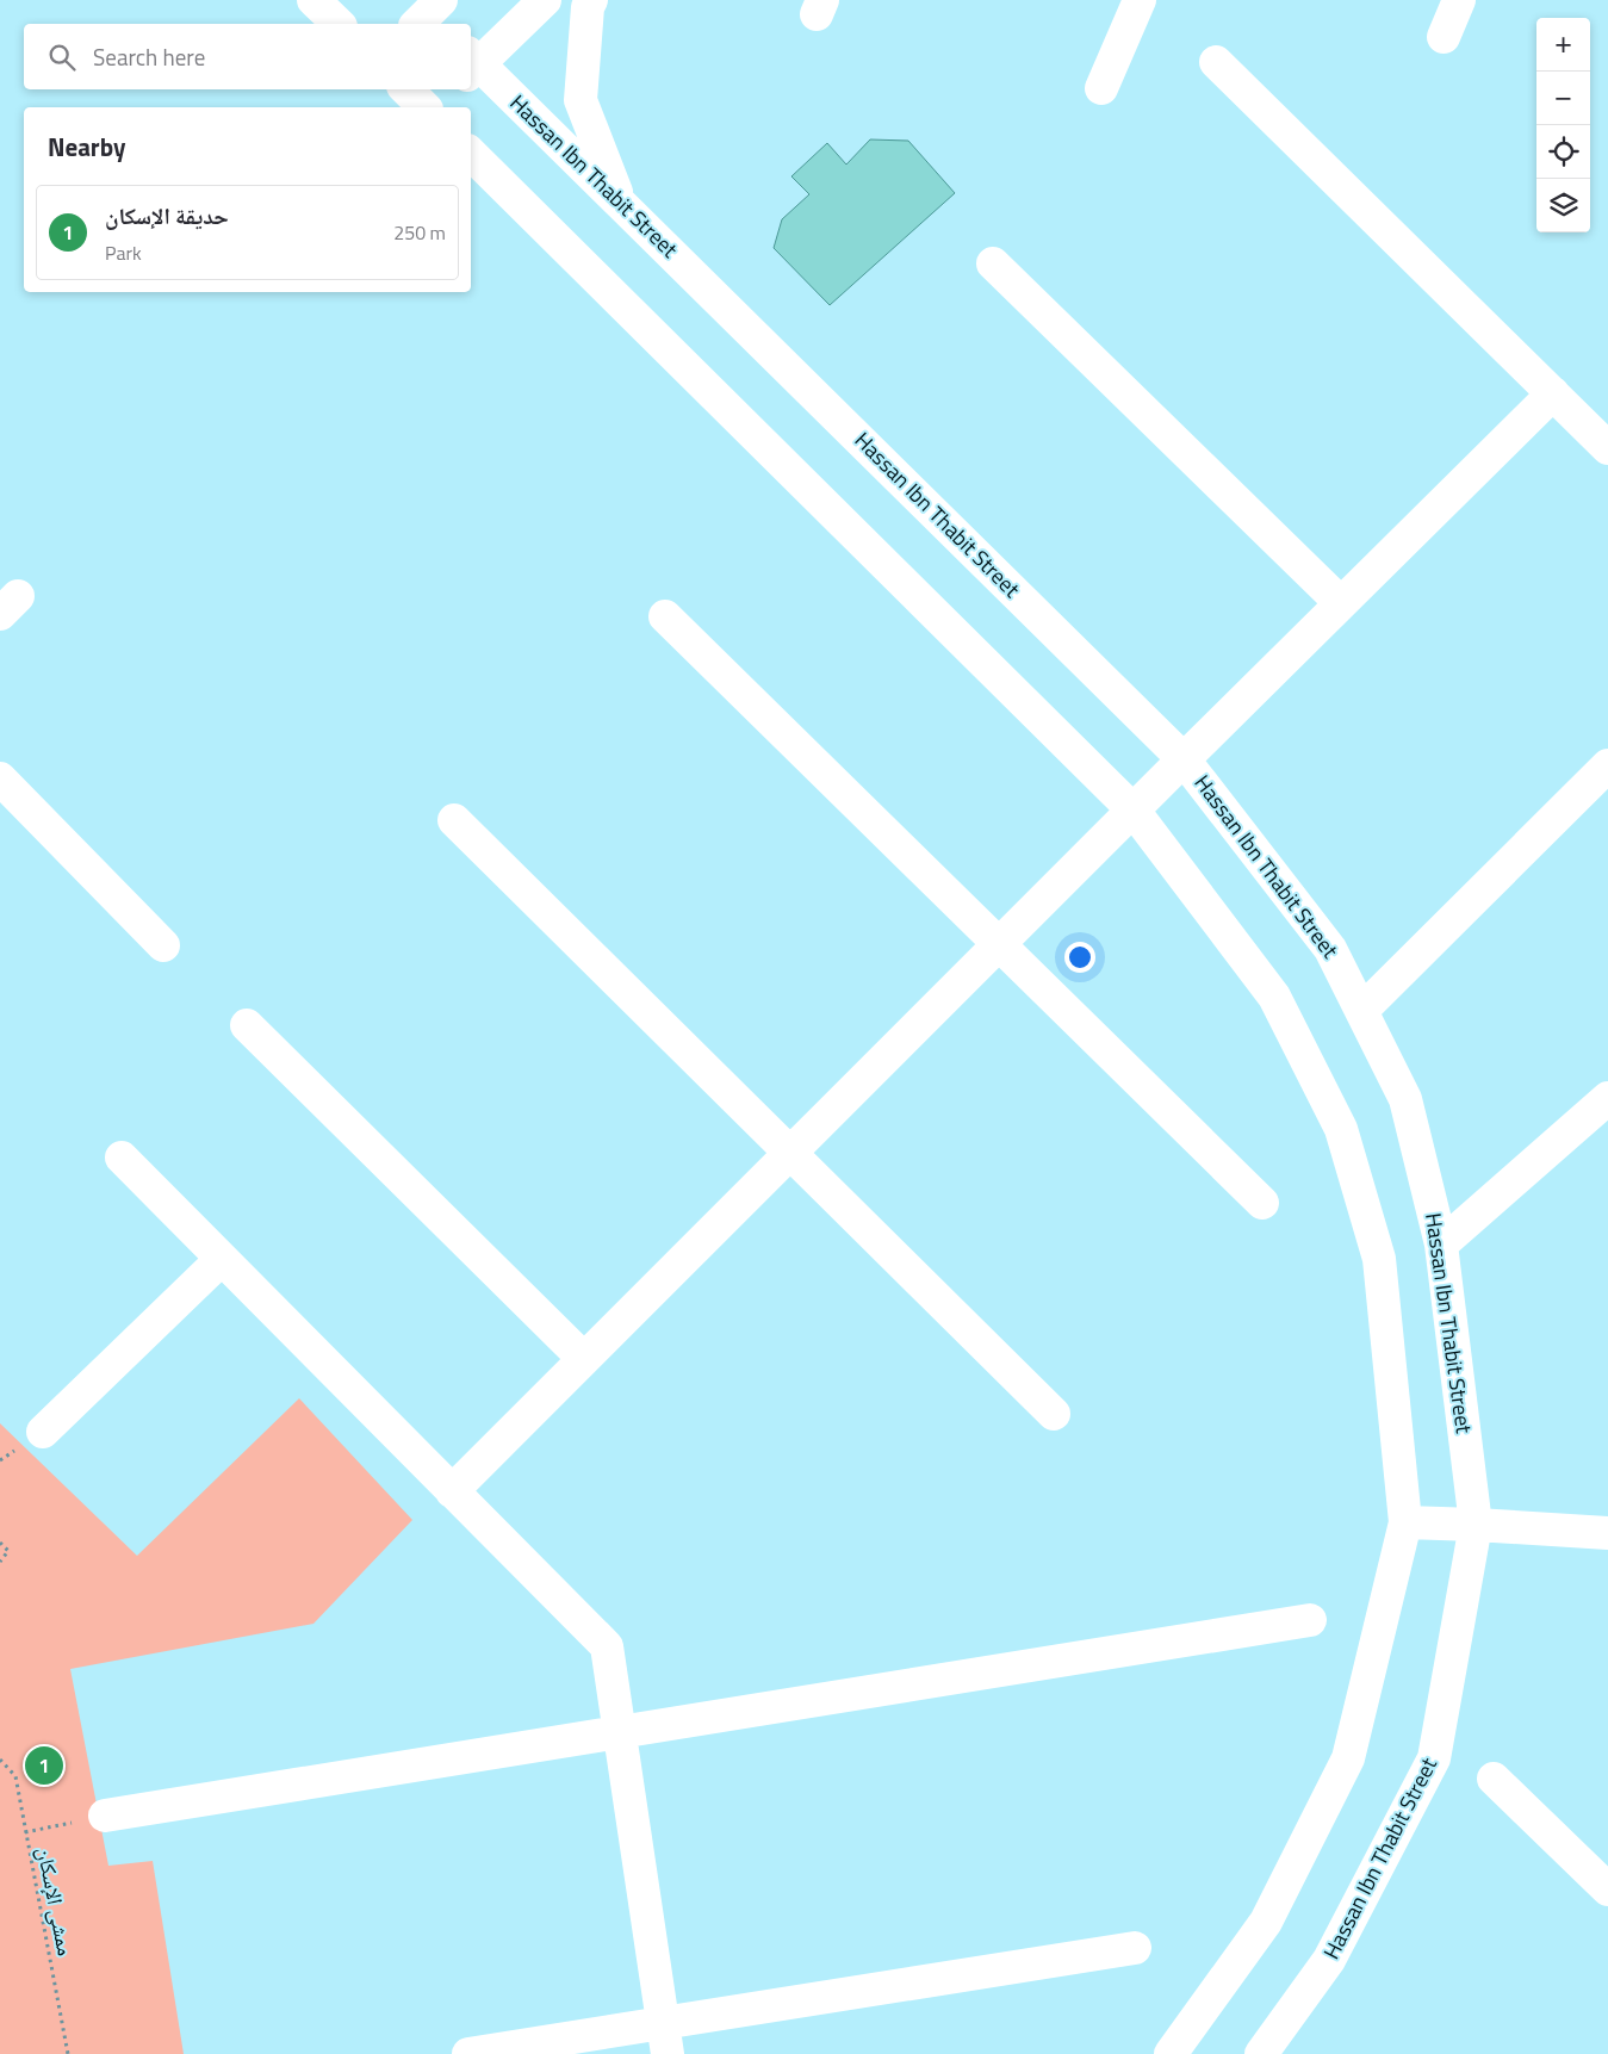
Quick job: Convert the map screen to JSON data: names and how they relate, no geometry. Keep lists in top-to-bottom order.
{
  "streets": {
    "street": ["Hassan Ibn Thabit Street"],
    "path": ["ممشى الإسكان"]
  },
  "page": {
    "map_buttons": ["+", "−"],
    "search": "Search here",
    "heading": "Nearby",
    "list": [
      {
        "mark": "1",
        "name": "حديقة الإسكان",
        "note": "Park",
        "value": "250 m"
      }
    ],
    "pins": "1"
  }
}
